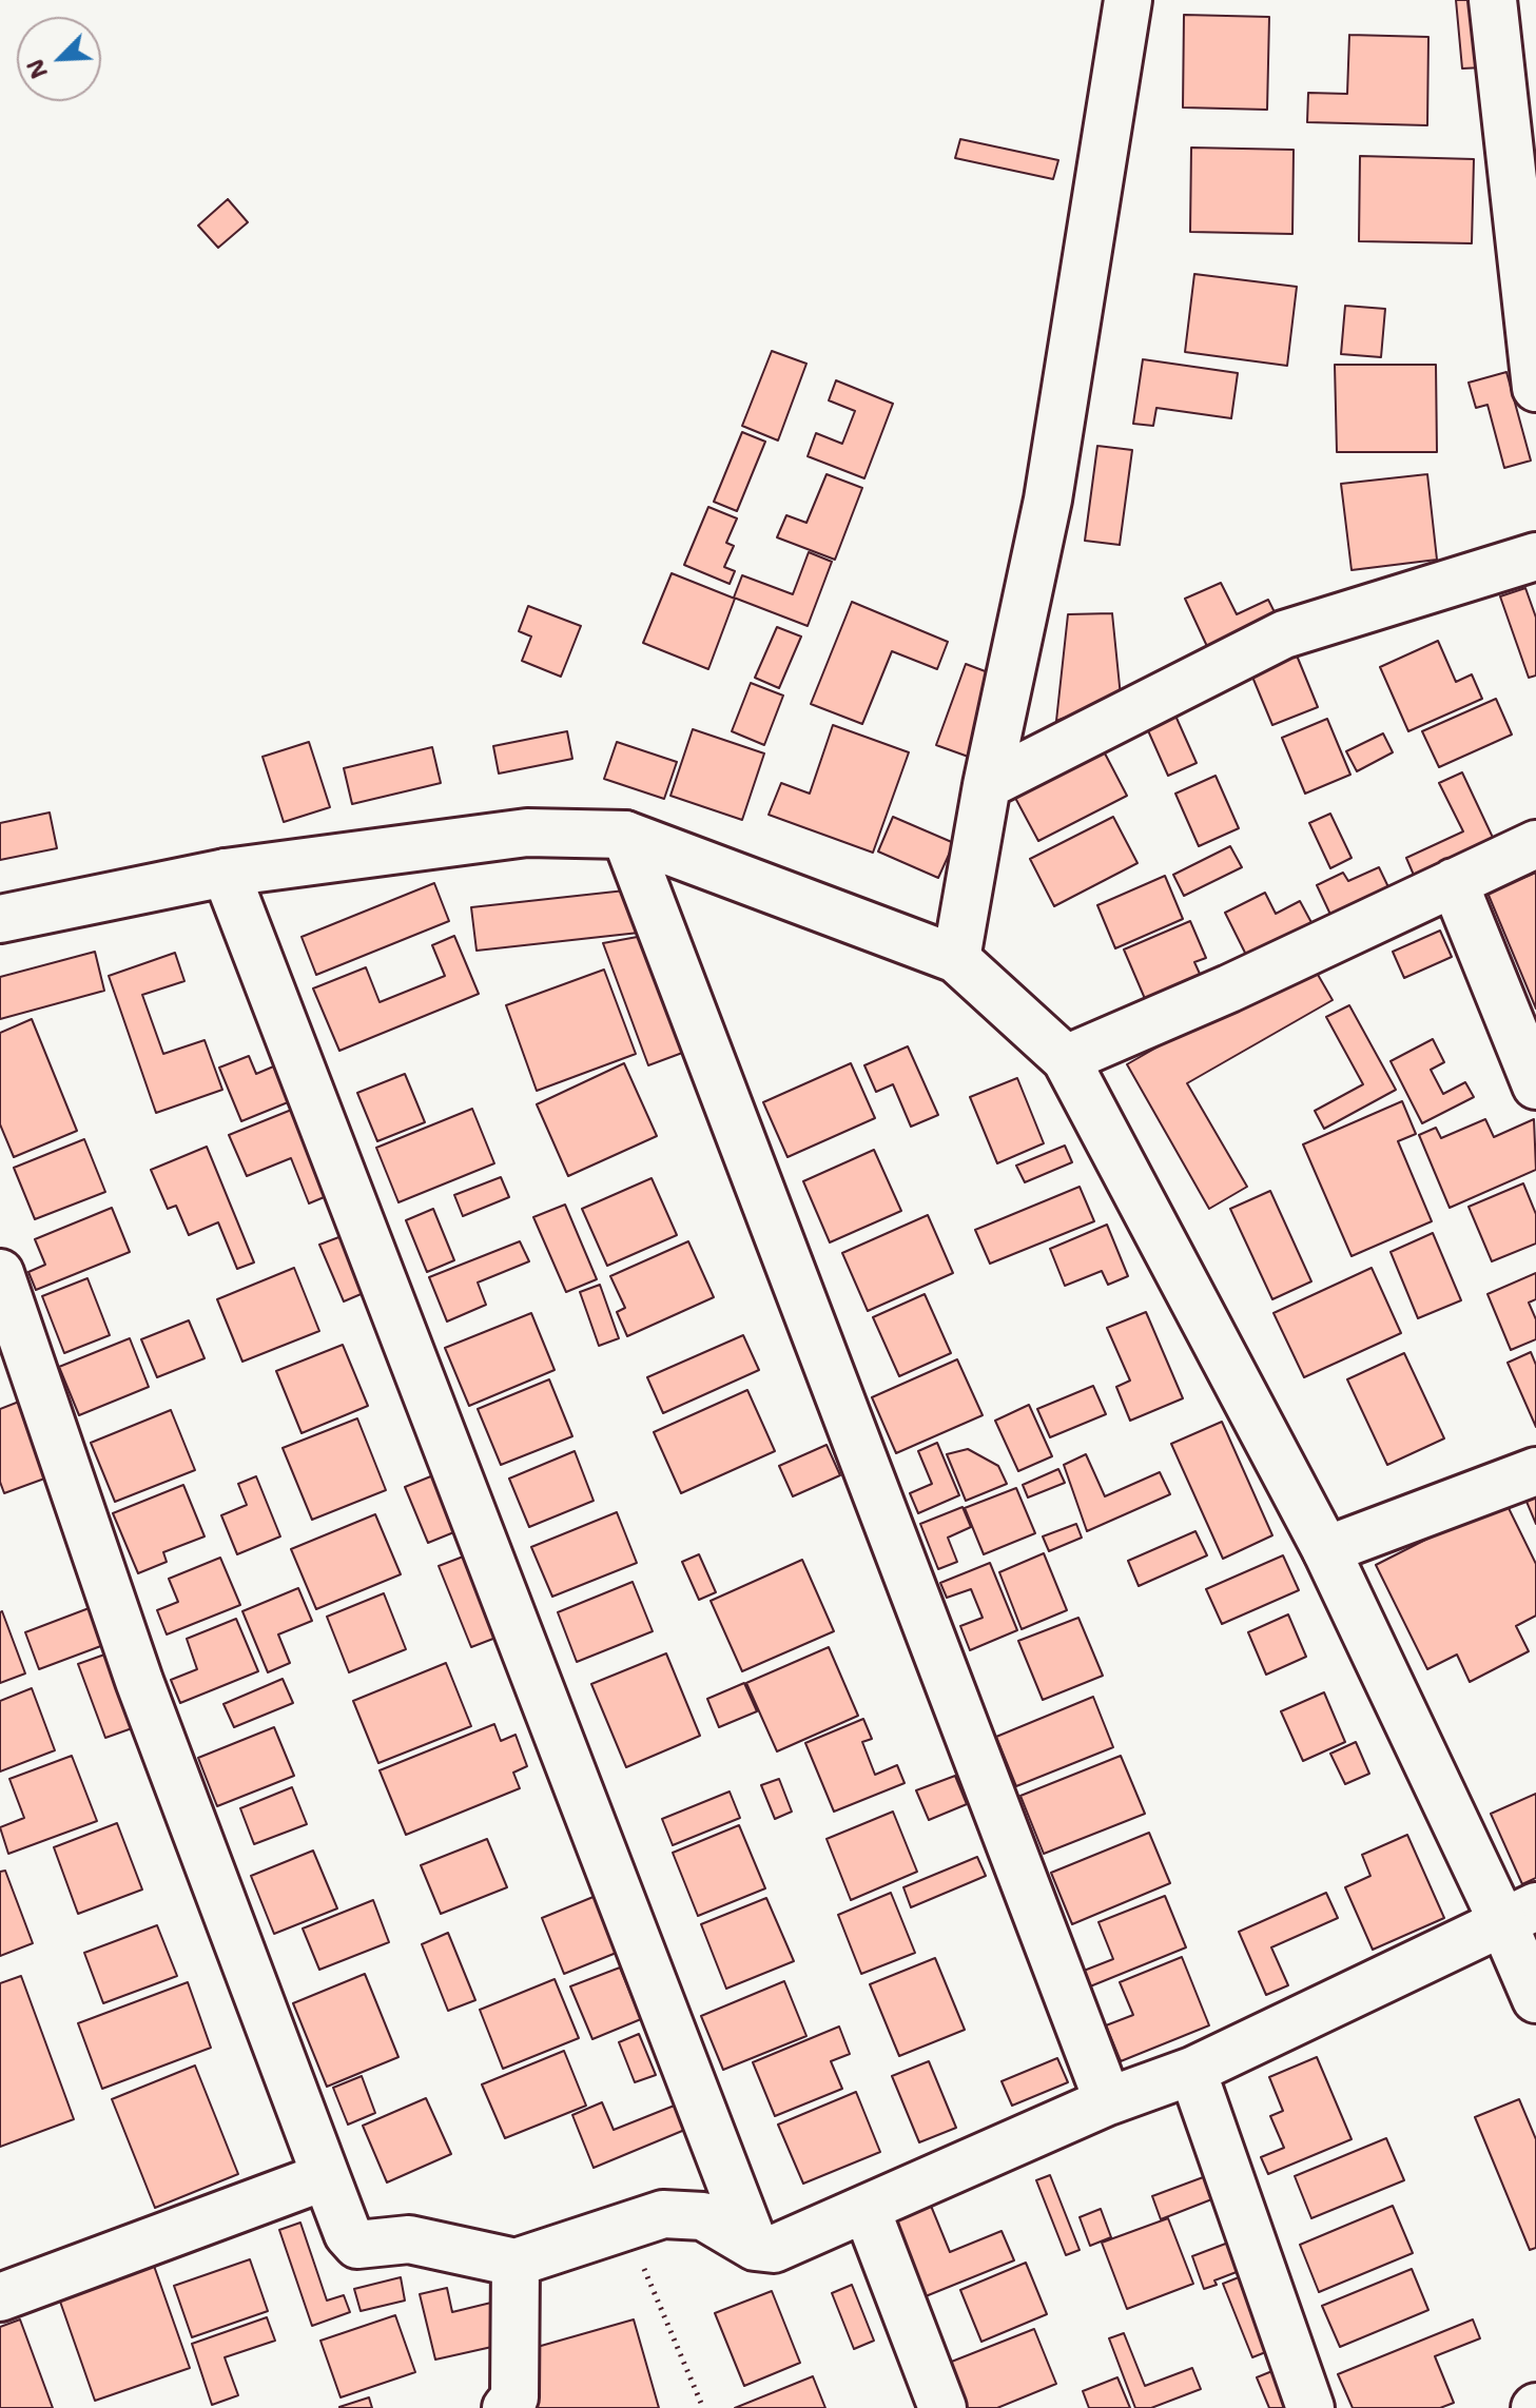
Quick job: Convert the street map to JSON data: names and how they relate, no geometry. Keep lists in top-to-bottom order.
{
  "north": "bottom left"
}
